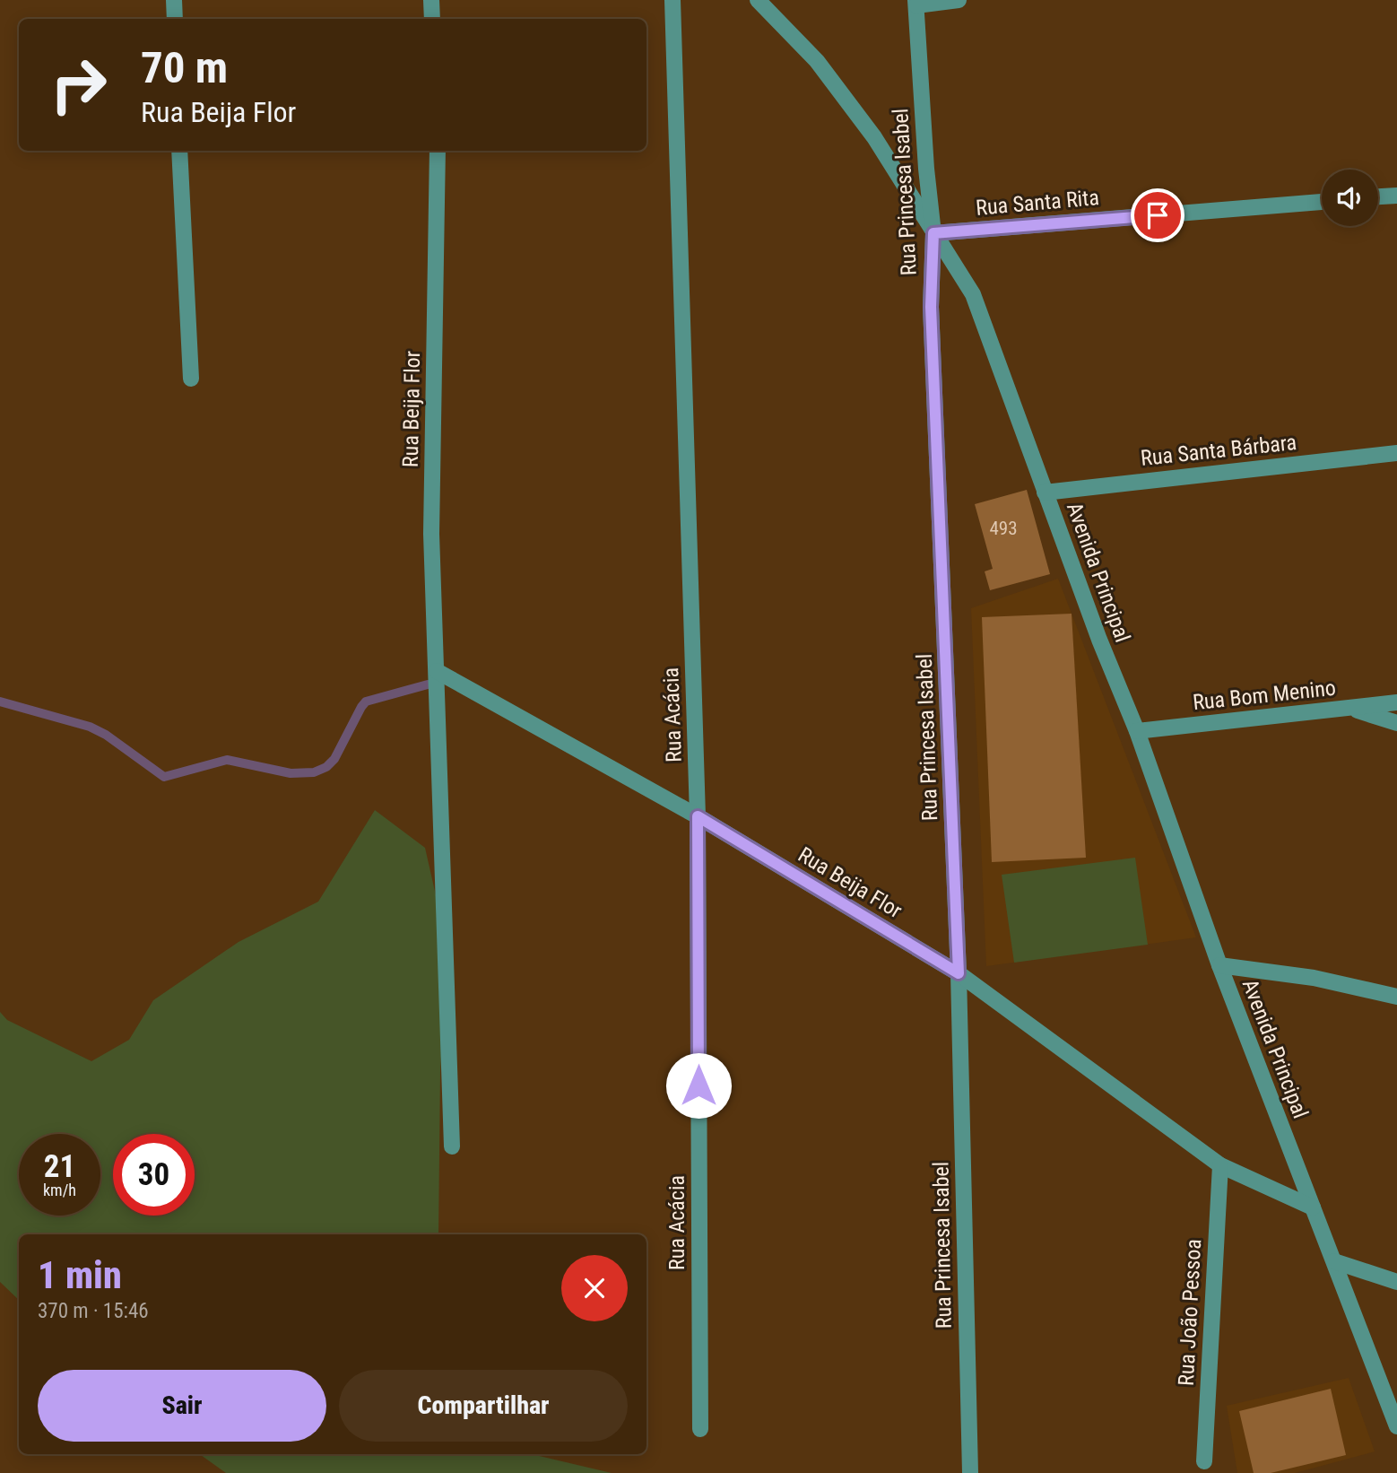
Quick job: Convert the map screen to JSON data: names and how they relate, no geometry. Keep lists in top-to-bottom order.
{
  "streets": {
    "street": [
      "Rua Princesa Isabel",
      "Rua Santa Rita",
      "Rua Beija Flor",
      "Rua Santa Bárbara",
      "Avenida Principal",
      "Rua Bom Menino",
      "Rua Acácia",
      "Rua João Pessoa"
    ]
  },
  "crossings": [
    ["Rua Princesa Isabel", "Rua Santa Rita"],
    ["Rua Princesa Isabel", "Rua Beija Flor"],
    ["Rua Princesa Isabel", "Avenida Principal"],
    ["Rua Santa Rita", "Avenida Principal"],
    ["Rua Beija Flor", "Rua Acácia"],
    ["Rua Beija Flor", "Rua João Pessoa"],
    ["Rua Santa Bárbara", "Avenida Principal"],
    ["Avenida Principal", "Rua Bom Menino"]
  ],
  "house_numbers": ["493"],
  "page": {
    "turn": ["70 m", "Rua Beija Flor"],
    "speed": "21 km/h",
    "limit": "30",
    "heading": ["1 min", "370 m · 15:46"],
    "buttons": ["Sair", "Compartilhar"]
  }
}
